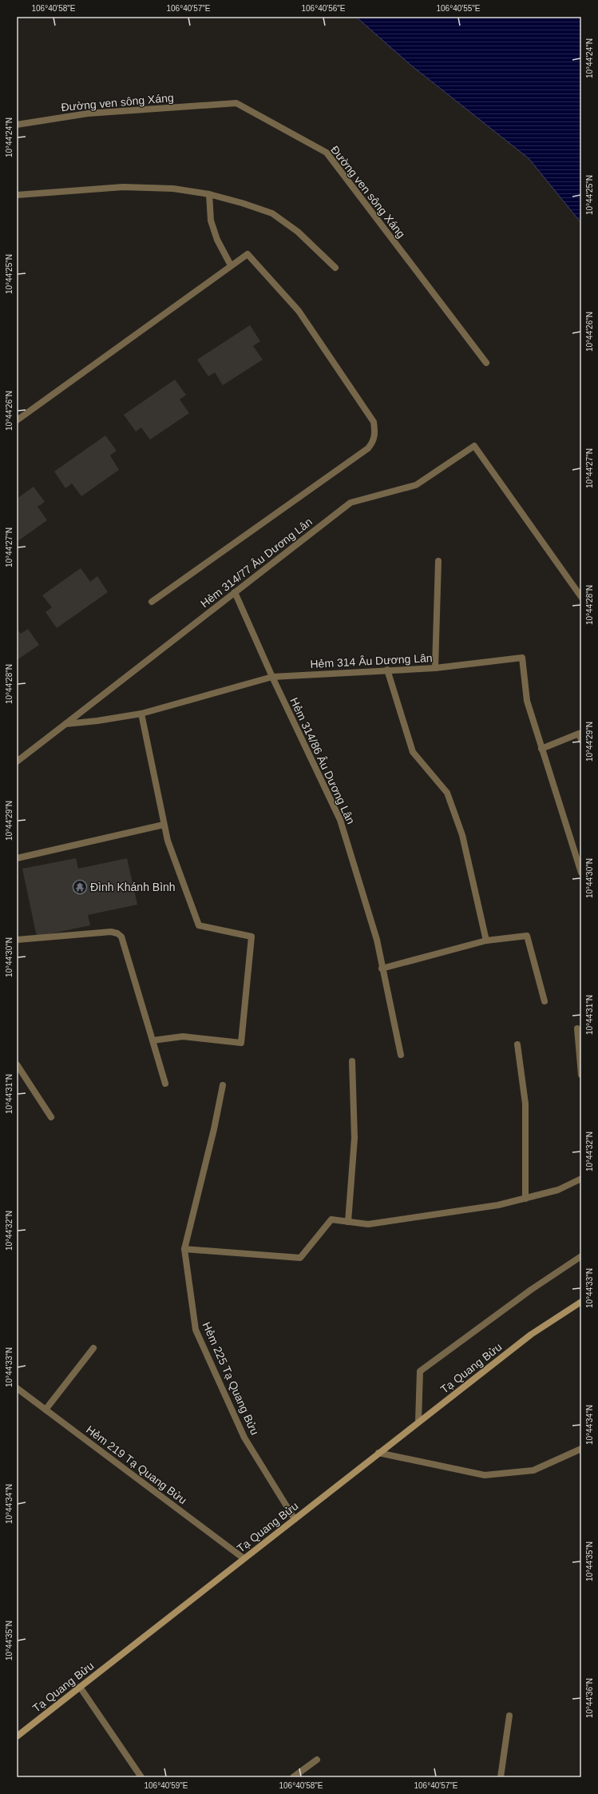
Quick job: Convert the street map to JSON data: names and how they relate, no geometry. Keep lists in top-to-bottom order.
{
  "streets": {
    "main road": ["Tạ Quang Bửu"],
    "street": [
      "Đường ven sông Xáng",
      "Hẻm 314/77 Âu Dương Lân",
      "Hẻm 314 Âu Dương Lân",
      "Hẻm 314/86 Âu Dương Lân",
      "Hẻm 225 Tạ Quang Bửu",
      "Hẻm 219 Tạ Quang Bửu"
    ]
  },
  "crossings": [
    ["Hẻm 314/77 Âu Dương Lân", "Hẻm 314 Âu Dương Lân"],
    ["Hẻm 314/77 Âu Dương Lân", "Hẻm 314/86 Âu Dương Lân"],
    ["Hẻm 314 Âu Dương Lân", "Hẻm 314/86 Âu Dương Lân"],
    ["Tạ Quang Bửu", "Hẻm 225 Tạ Quang Bửu"],
    ["Tạ Quang Bửu", "Hẻm 219 Tạ Quang Bửu"]
  ],
  "places": {
    "temple": ["Đình Khánh Bình"]
  },
  "coordinates": [
    "106°40'58\"E",
    "106°40'57\"E",
    "106°40'56\"E",
    "106°40'55\"E",
    "10°44'24\"N",
    "10°44'25\"N",
    "10°44'26\"N",
    "10°44'27\"N",
    "10°44'28\"N",
    "10°44'29\"N",
    "10°44'30\"N",
    "10°44'31\"N",
    "10°44'32\"N",
    "10°44'33\"N",
    "10°44'34\"N",
    "10°44'35\"N",
    "10°44'36\"N",
    "106°40'59\"E"
  ]
}
